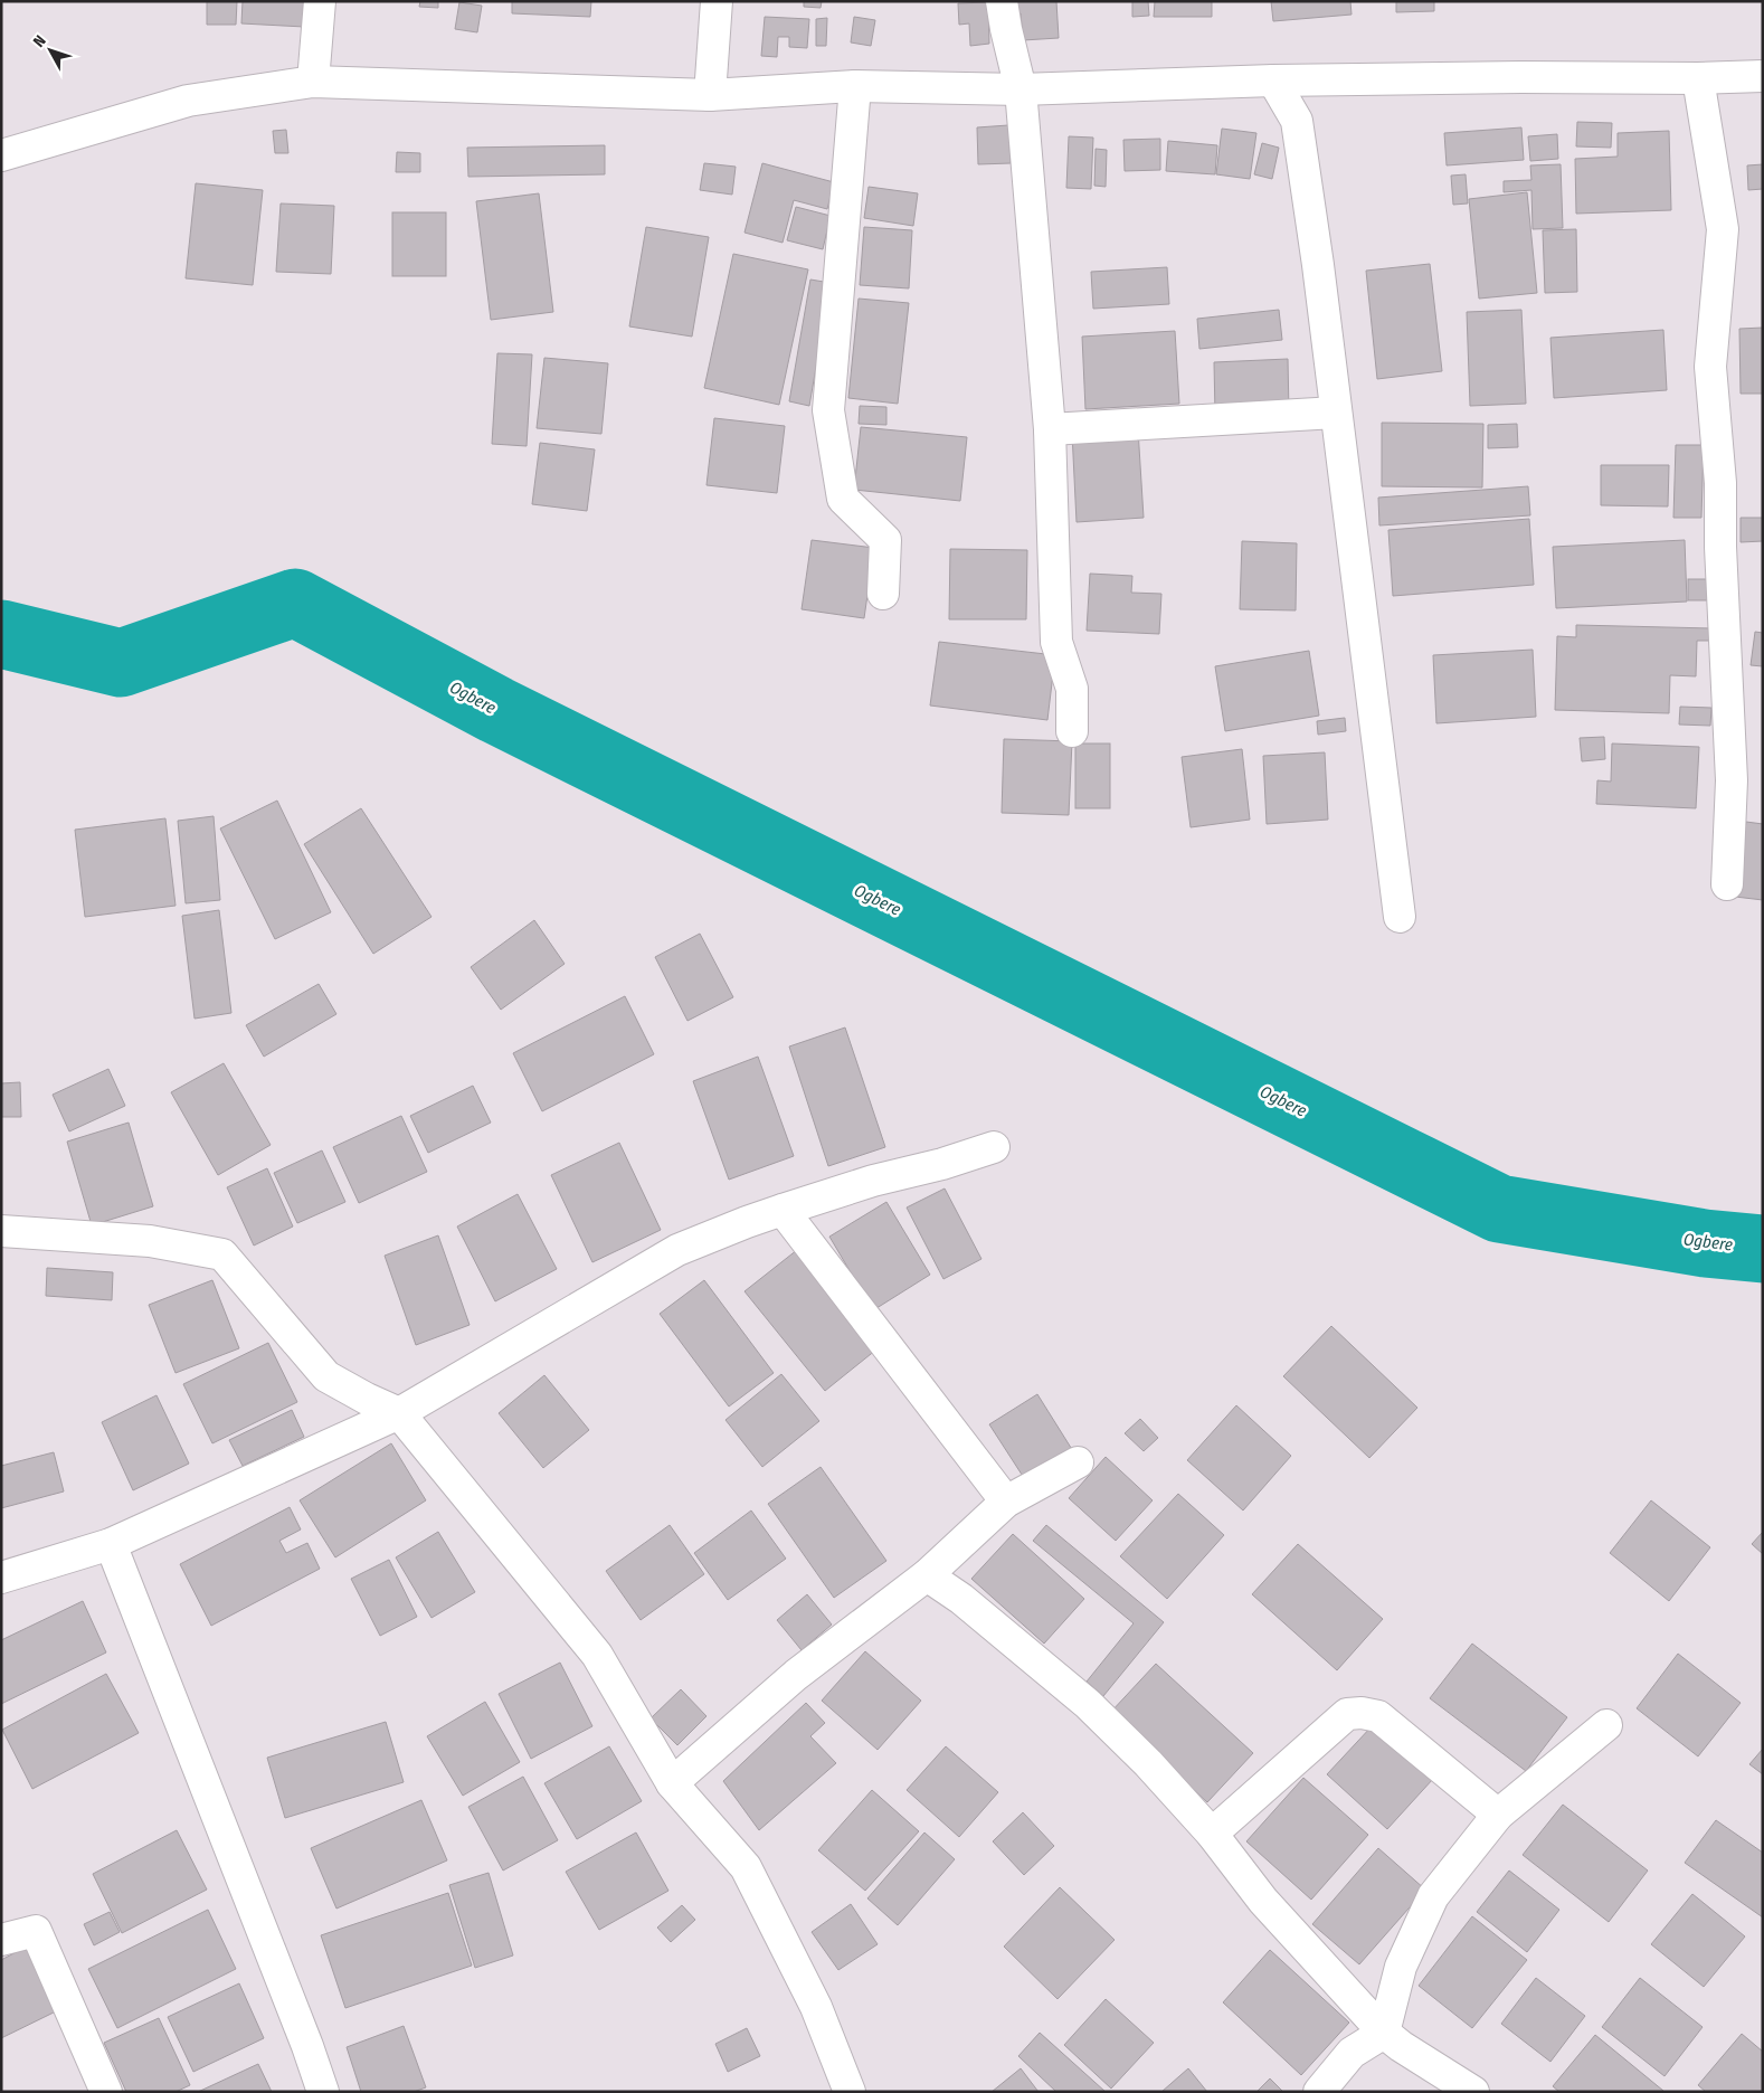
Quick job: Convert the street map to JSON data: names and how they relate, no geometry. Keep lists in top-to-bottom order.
{
  "water": ["Ogbere"],
  "north": "top left"
}
